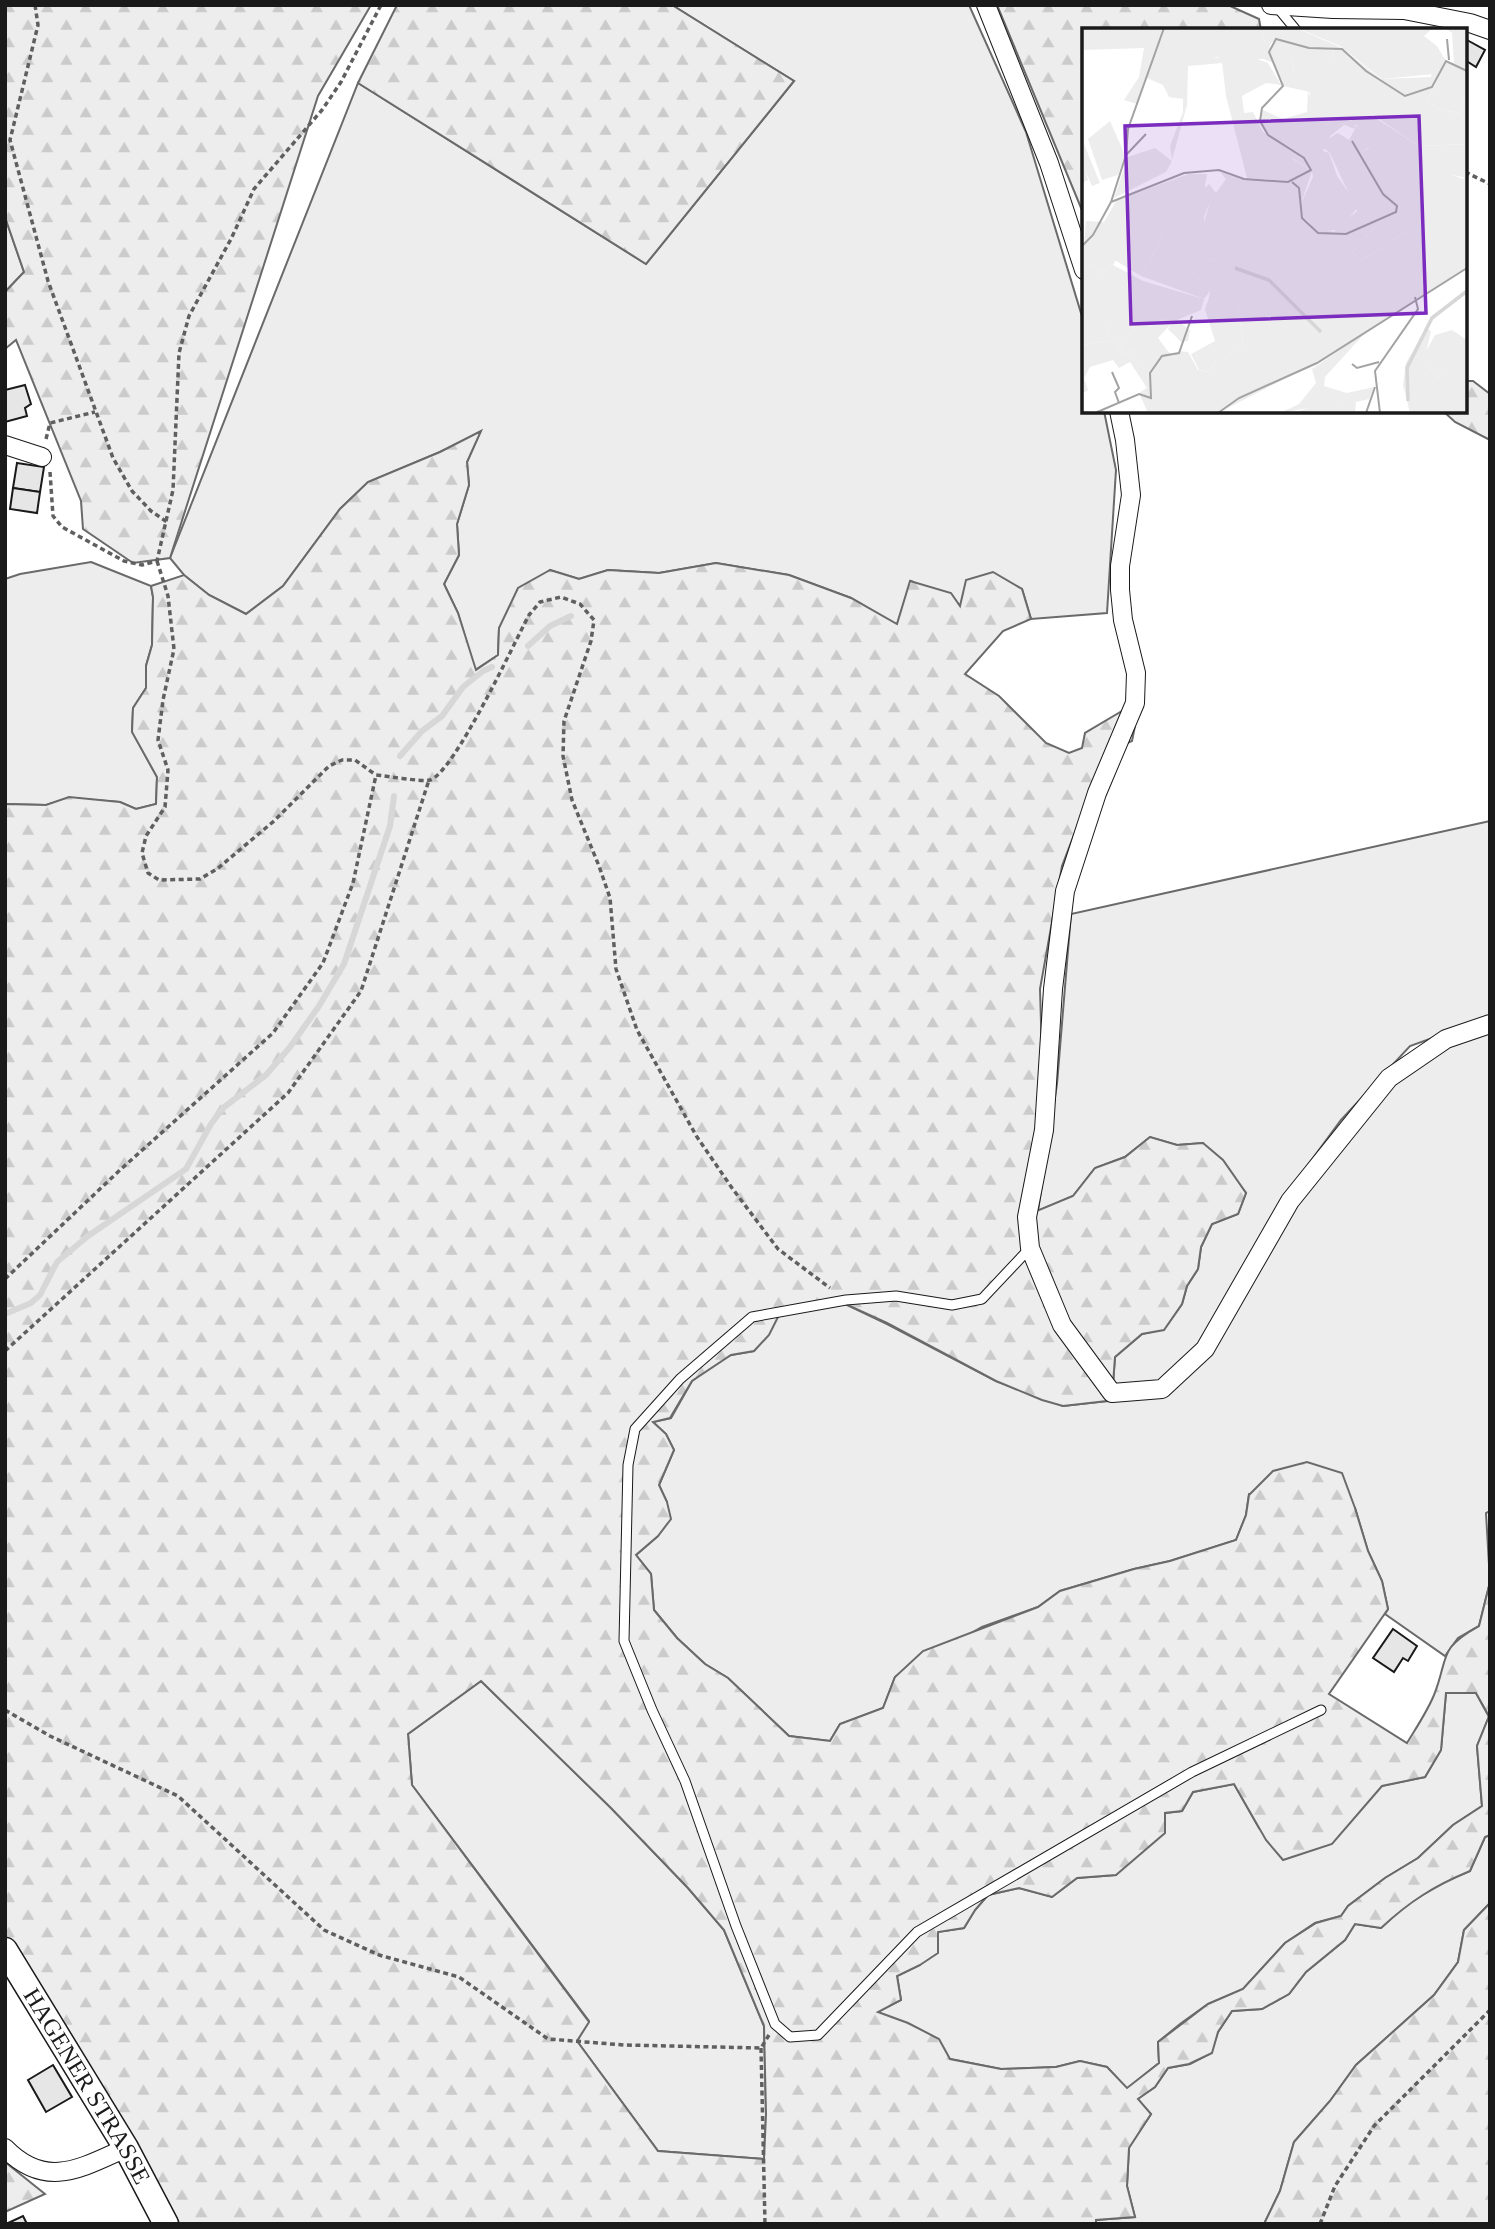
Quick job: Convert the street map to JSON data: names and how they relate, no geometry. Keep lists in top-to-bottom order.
{
  "streets": {
    "main road": ["HAGENER STRASSE"]
  }
}
